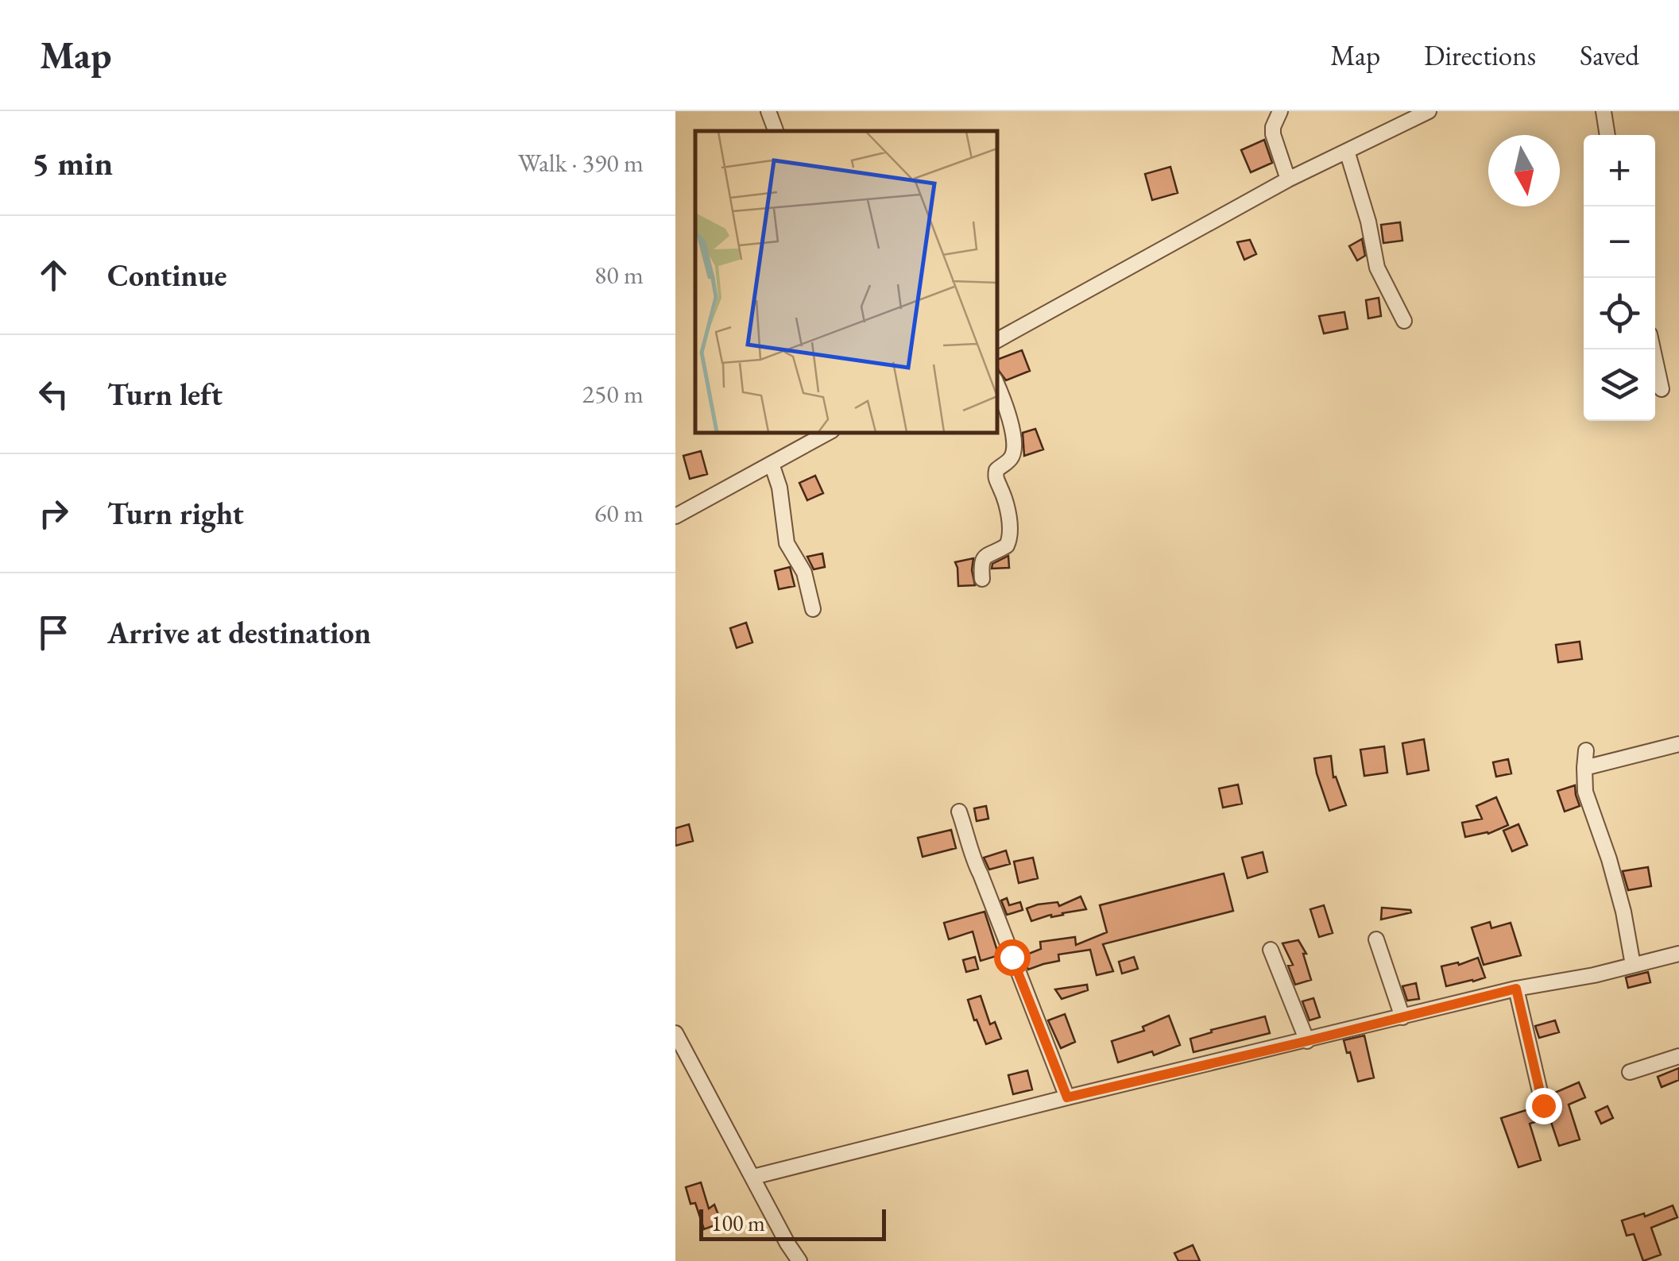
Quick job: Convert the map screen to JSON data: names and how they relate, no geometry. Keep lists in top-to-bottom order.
{
  "scale_bar": "100 m",
  "north": "bottom",
  "page": {
    "header": "Map",
    "nav": ["Map", "Directions", "Saved"],
    "heading": ["5 min", "Walk · 390 m"],
    "map_buttons": ["+", "−"],
    "list": [
      ["Continue", "80 m"],
      ["Turn left", "250 m"],
      ["Turn right", "60 m"],
      "Arrive at destination"
    ],
    "scale": "100 m"
  }
}
